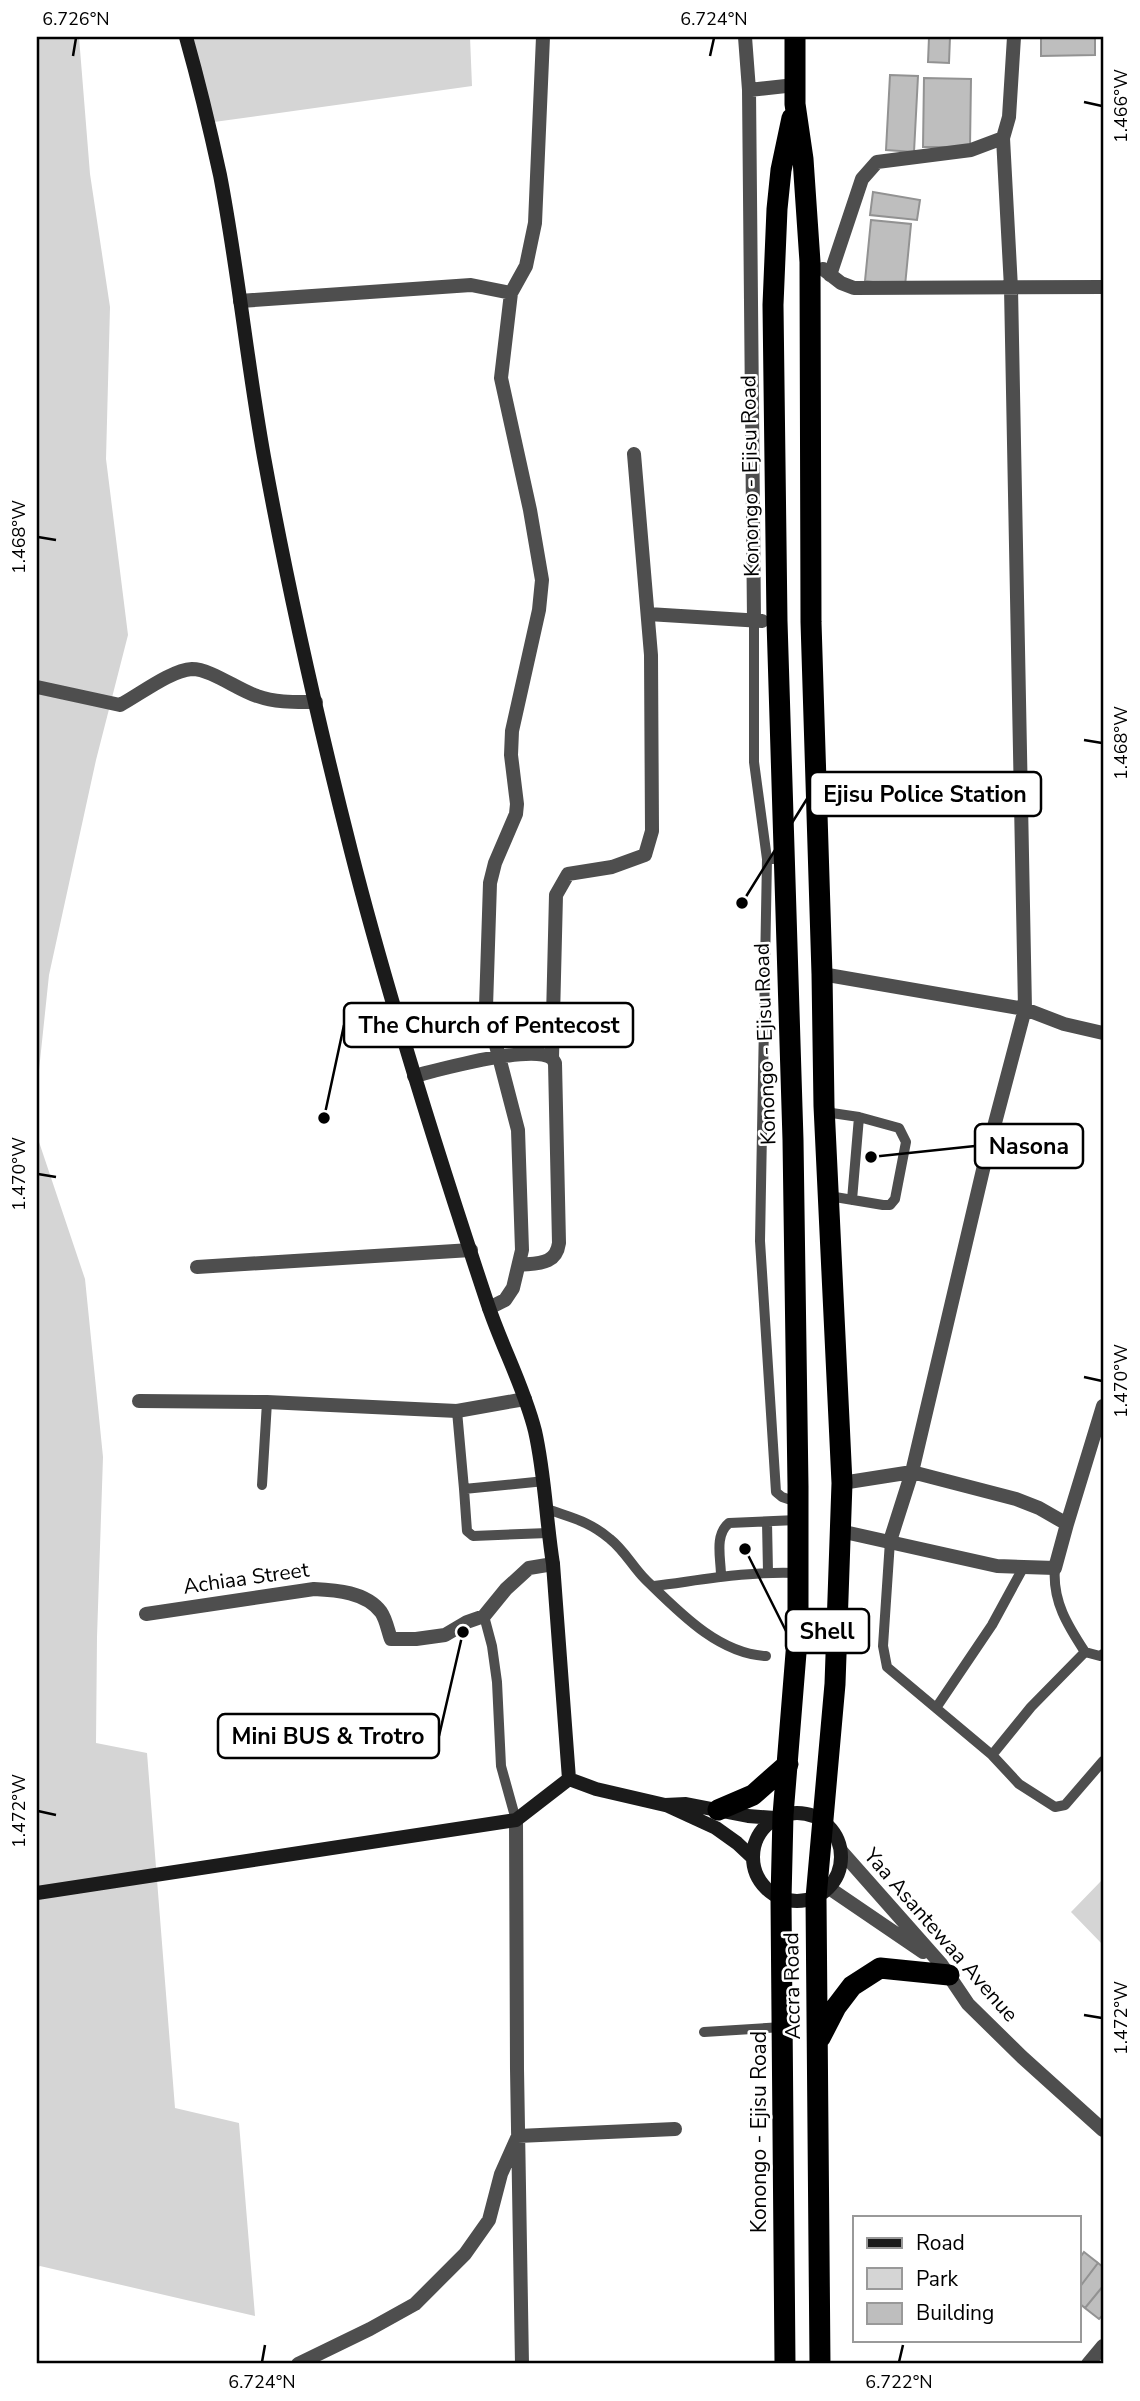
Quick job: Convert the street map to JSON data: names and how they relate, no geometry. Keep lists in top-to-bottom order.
{
  "streets": {
    "highway": ["Konongo - Ejisu Road", "Accra Road"],
    "street": ["Achiaa Street", "Yaa Asantewaa Avenue"]
  },
  "crossings": [
    ["Konongo - Ejisu Road", "Accra Road"]
  ],
  "places": [
    "Ejisu Police Station",
    "The Church of Pentecost",
    "Nasona",
    "Shell",
    "Mini BUS & Trotro"
  ],
  "legend": ["Road", "Park", "Building"],
  "coordinates": [
    "6.726°N",
    "6.724°N",
    "1.466°W",
    "1.468°W",
    "1.470°W",
    "1.472°W",
    "6.722°N"
  ]
}
